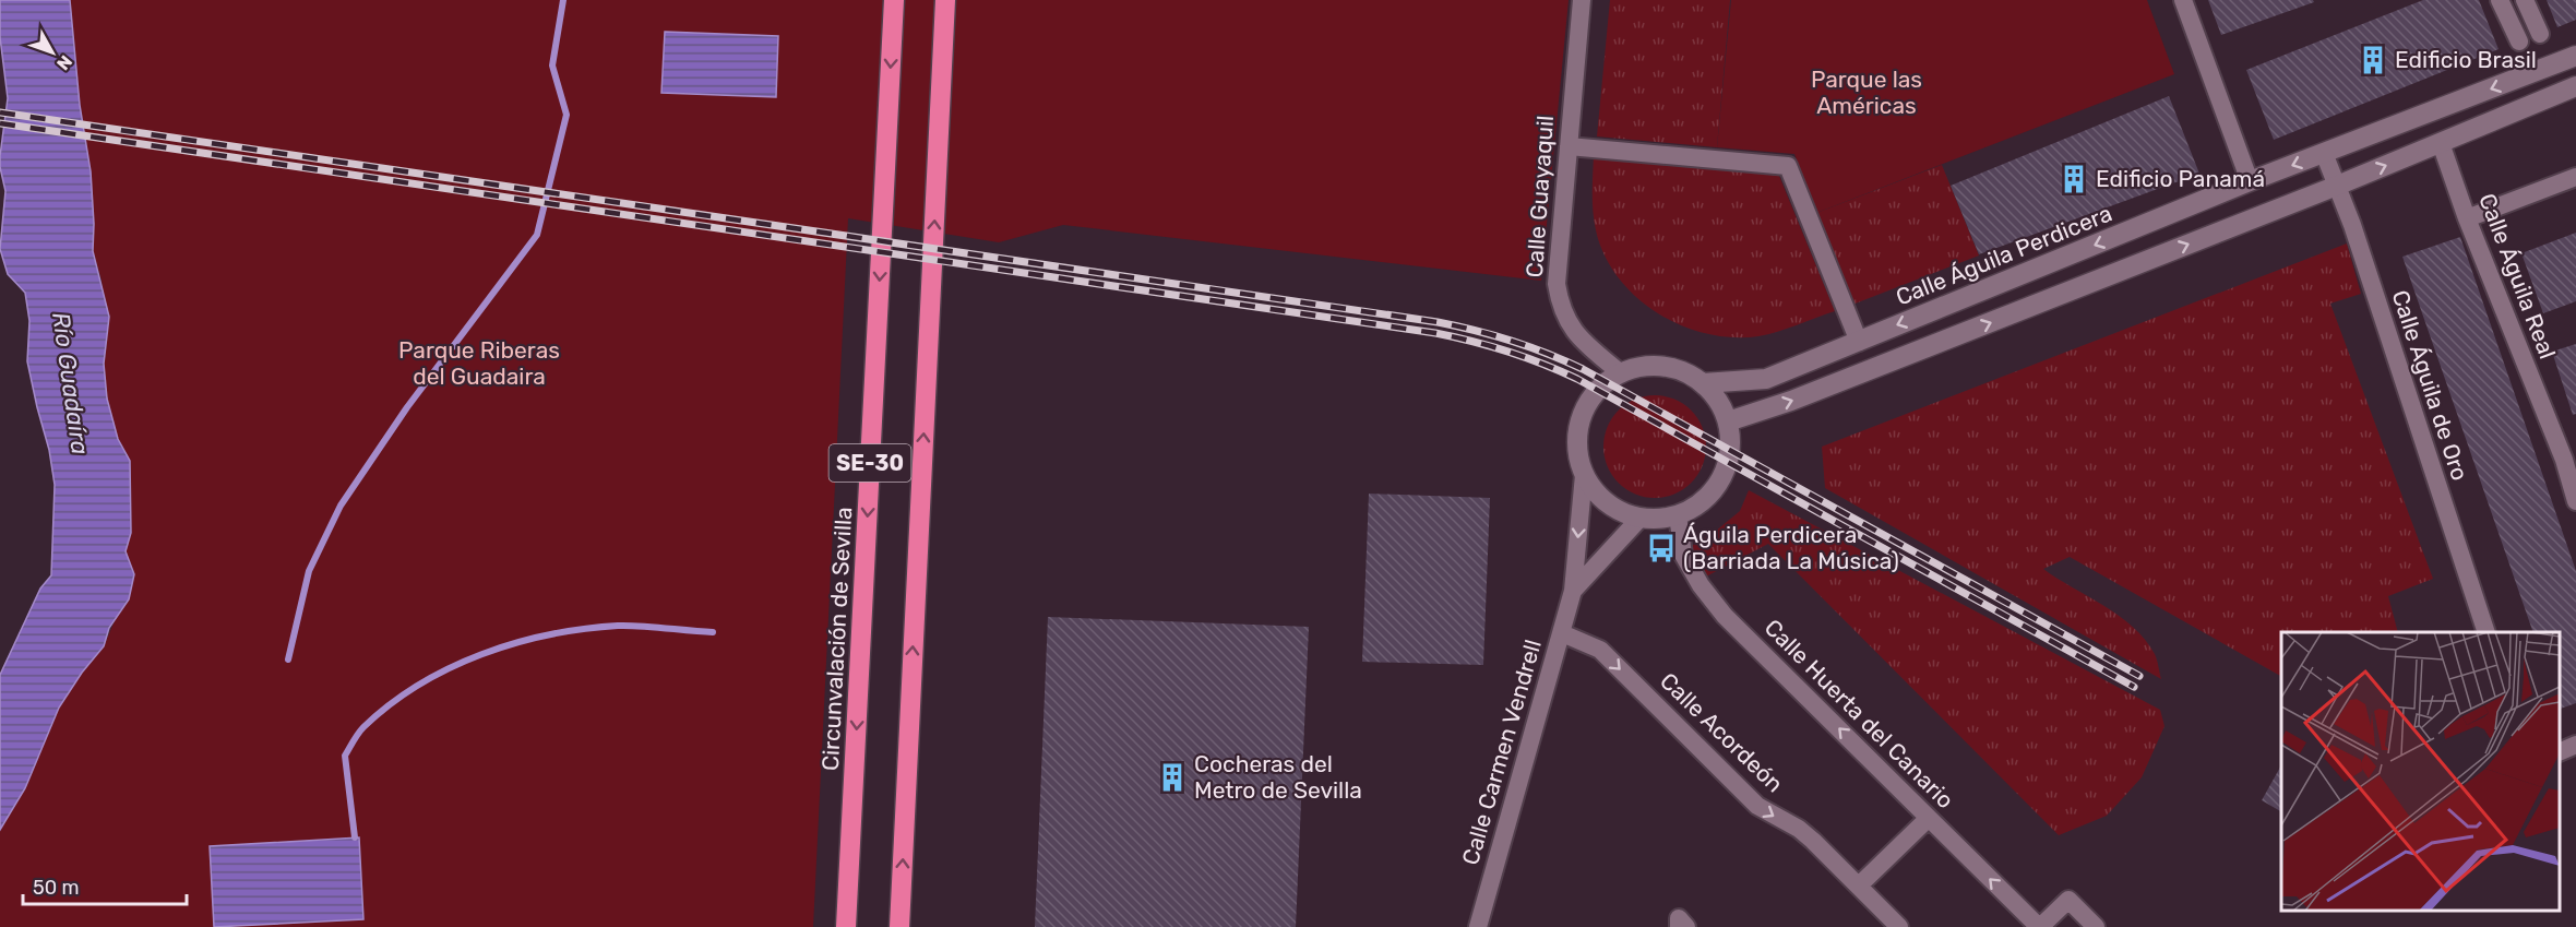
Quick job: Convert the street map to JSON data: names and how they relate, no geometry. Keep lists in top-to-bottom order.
{
  "streets": {
    "highway": ["SE-30", "Circunvalación de Sevilla"],
    "street": [
      "Calle Guayaquil",
      "Calle Águila Perdicera",
      "Calle Águila Real",
      "Calle Águila de Oro",
      "Calle Huerta del Canario",
      "Calle Acordeón",
      "Calle Carmen Vendrell"
    ]
  },
  "crossings": [
    ["Calle Guayaquil", "Calle Águila Perdicera"],
    ["Calle Guayaquil", "Calle Huerta del Canario"],
    ["Calle Guayaquil", "Calle Carmen Vendrell"],
    ["Calle Águila Perdicera", "Calle Águila de Oro"],
    ["Calle Águila Perdicera", "Calle Huerta del Canario"],
    ["Calle Águila Perdicera", "Calle Carmen Vendrell"],
    ["Calle Huerta del Canario", "Calle Carmen Vendrell"],
    ["Calle Acordeón", "Calle Carmen Vendrell"]
  ],
  "one_way": ["Calle Huerta del Canario", "Calle Acordeón"],
  "water": ["Río Guadaíra"],
  "parks": ["Parque las Américas", "Parque Riberas del Guadaira"],
  "places": {
    "building": ["Edificio Brasil", "Edificio Panamá", "Cocheras del Metro de Sevilla"],
    "bus stop": ["Águila Perdicera (Barriada La Música)"]
  },
  "scale_bar": "50 m",
  "north": "bottom right"
}
